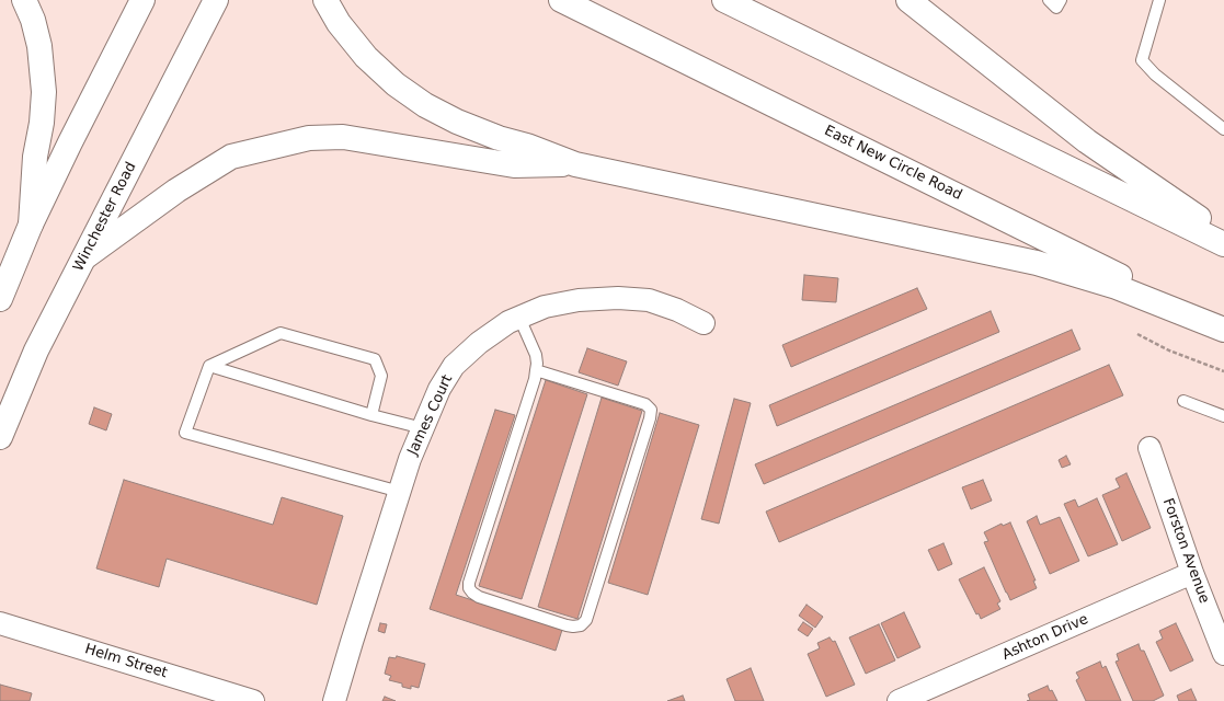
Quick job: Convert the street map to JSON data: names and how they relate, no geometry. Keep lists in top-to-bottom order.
{
  "streets": {
    "main road": ["East New Circle Road", "Winchester Road"],
    "street": [
      "James Court",
      "Forston Avenue",
      "Ashton Drive",
      "Helm Street"
    ]
  },
  "crossings": [
    ["Forston Avenue", "Ashton Drive"]
  ]
}
